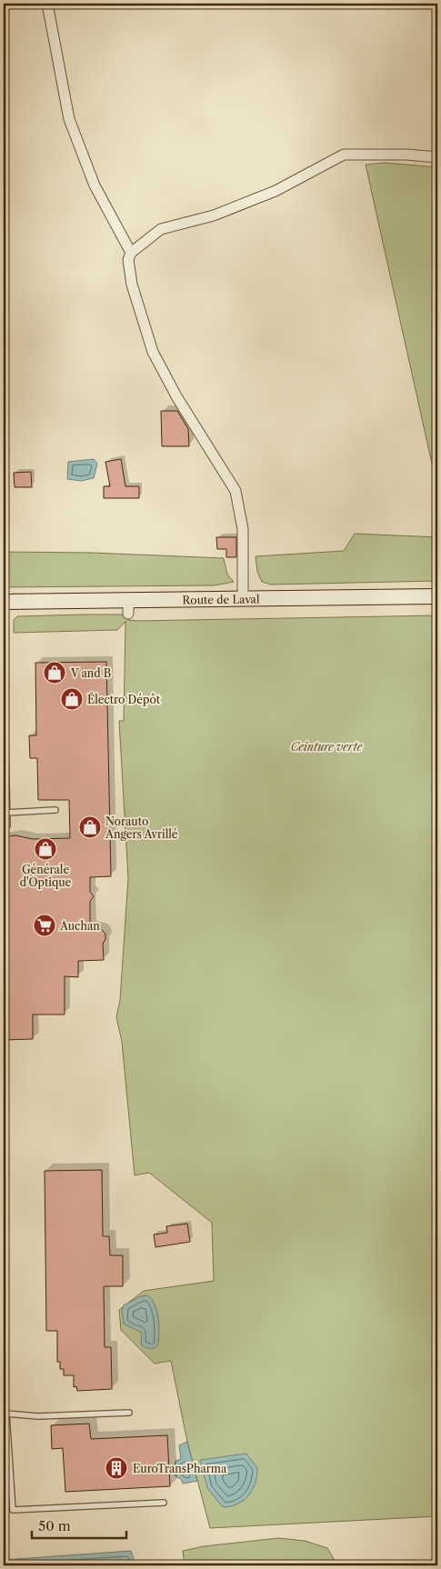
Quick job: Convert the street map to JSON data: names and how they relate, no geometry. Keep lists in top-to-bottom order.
{
  "streets": {
    "main road": ["Route de Laval"]
  },
  "parks": ["Ceinture verte"],
  "places": {
    "shop": [
      "V and B",
      "Électro Dépôt",
      "Norauto Angers Avrillé",
      "Générale d'Optique"
    ],
    "supermarket": ["Auchan"],
    "building": ["EuroTransPharma"]
  },
  "scale_bar": "50 m"
}
